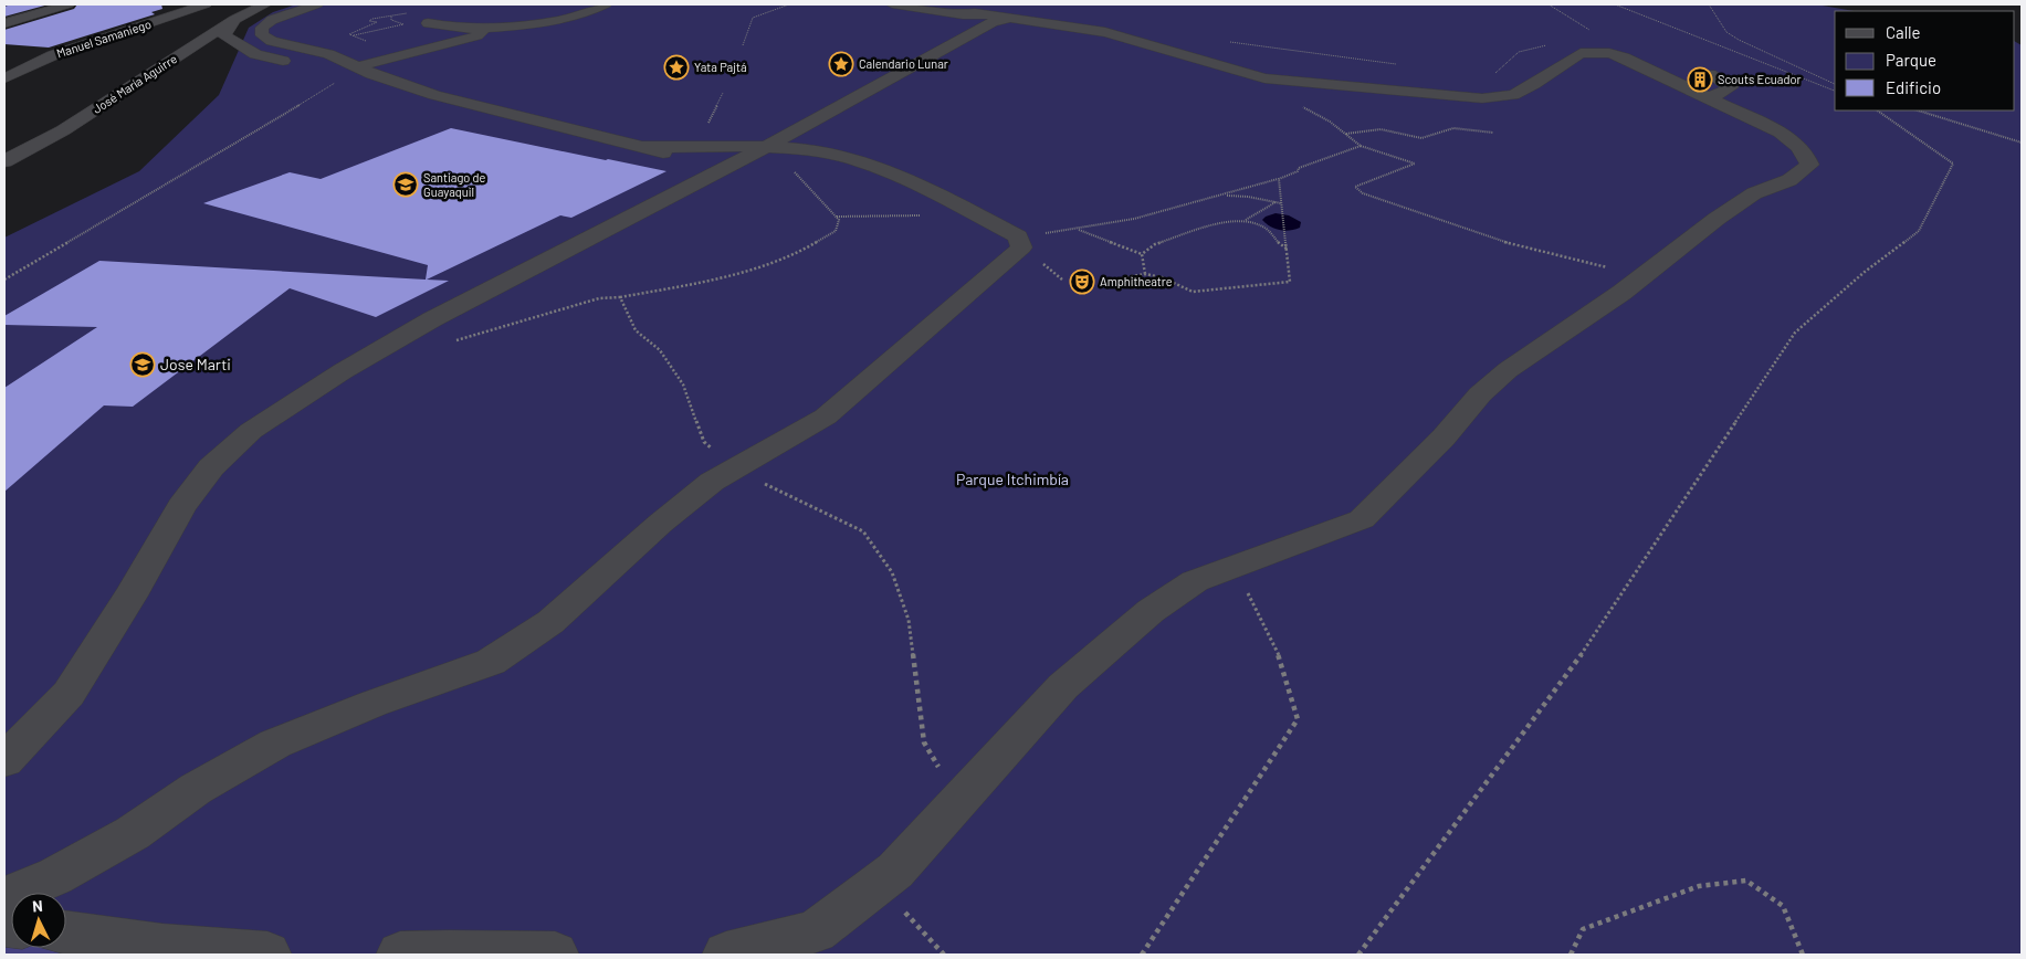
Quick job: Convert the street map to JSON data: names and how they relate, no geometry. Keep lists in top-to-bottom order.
{
  "streets": {
    "street": ["Manuel Samaniego", "José María Aguirre"]
  },
  "parks": ["Parque Itchimbía"],
  "places": {
    "place": ["Calendario Lunar", "Yata Pajtá"],
    "building": ["Scouts Ecuador"],
    "school or university": ["Santiago de Guayaquil", "Jose Marti"],
    "theatre": ["Amphitheatre"]
  },
  "legend": ["Calle", "Parque", "Edificio"],
  "north": "top"
}
